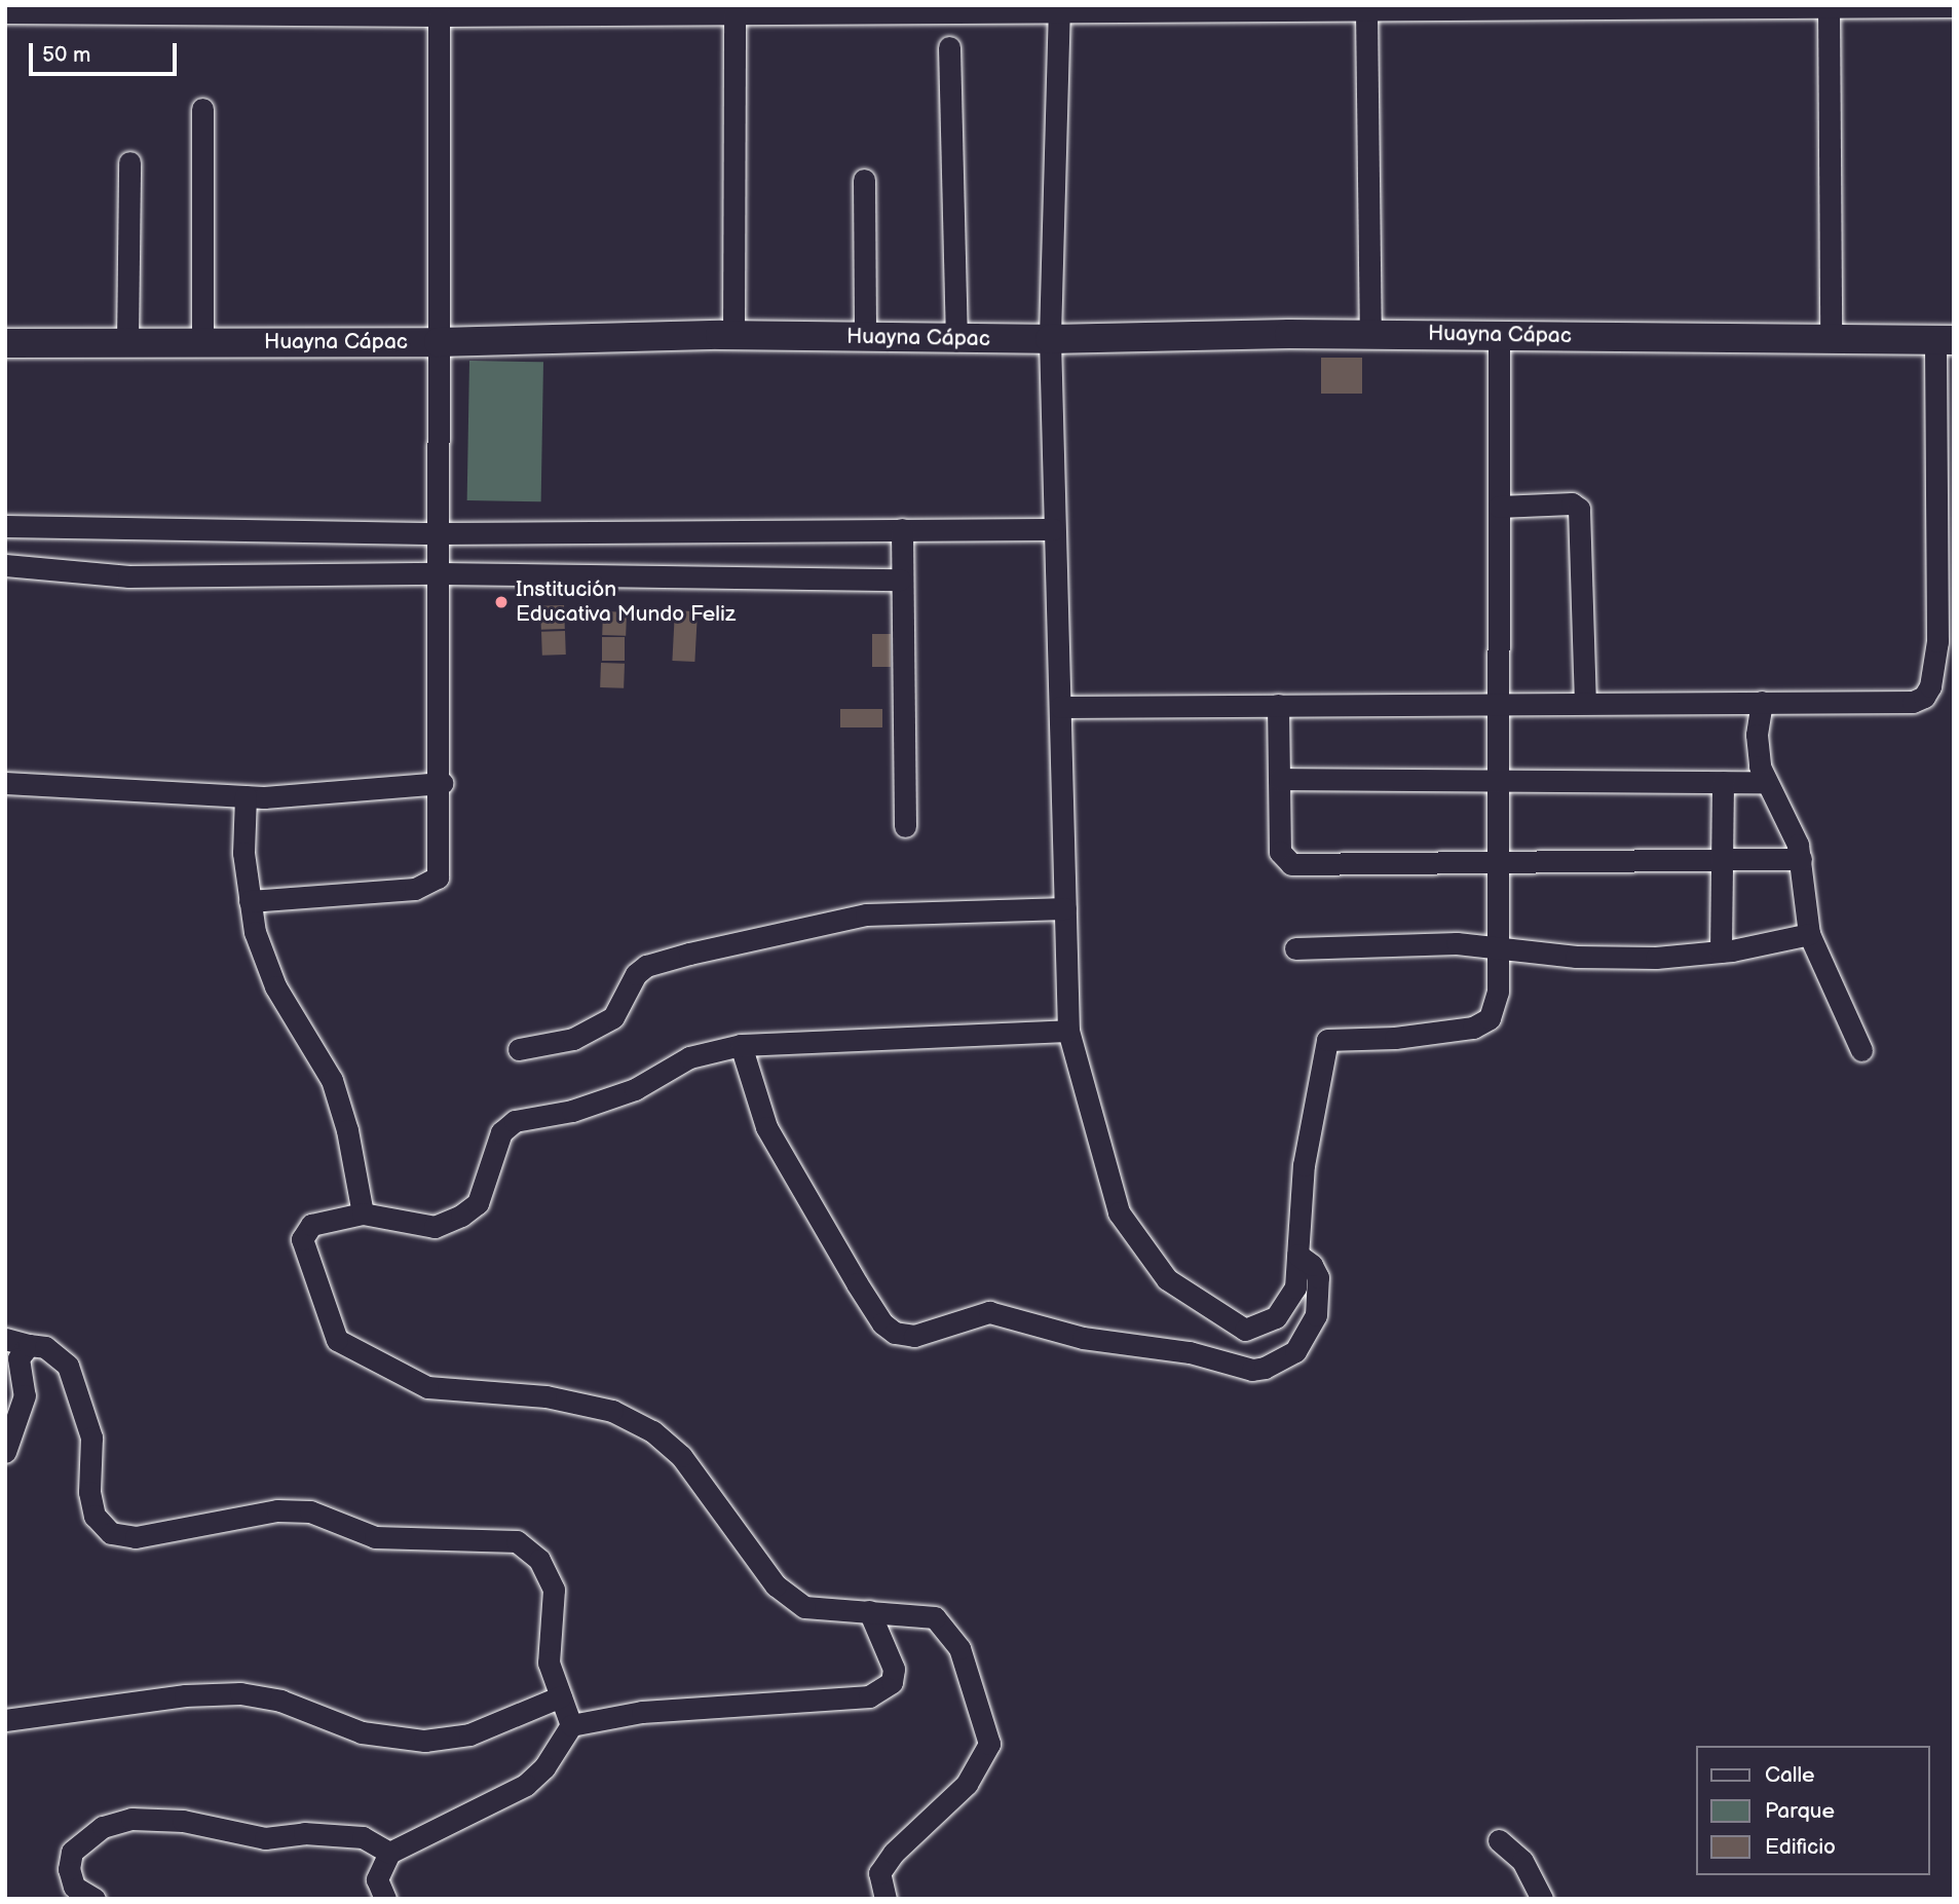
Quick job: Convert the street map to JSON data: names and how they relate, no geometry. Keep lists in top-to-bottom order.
{
  "streets": {
    "street": ["Huayna Cápac"]
  },
  "places": ["Institución Educativa Mundo Feliz"],
  "legend": ["Calle", "Parque", "Edificio"],
  "scale_bar": "50 m"
}
